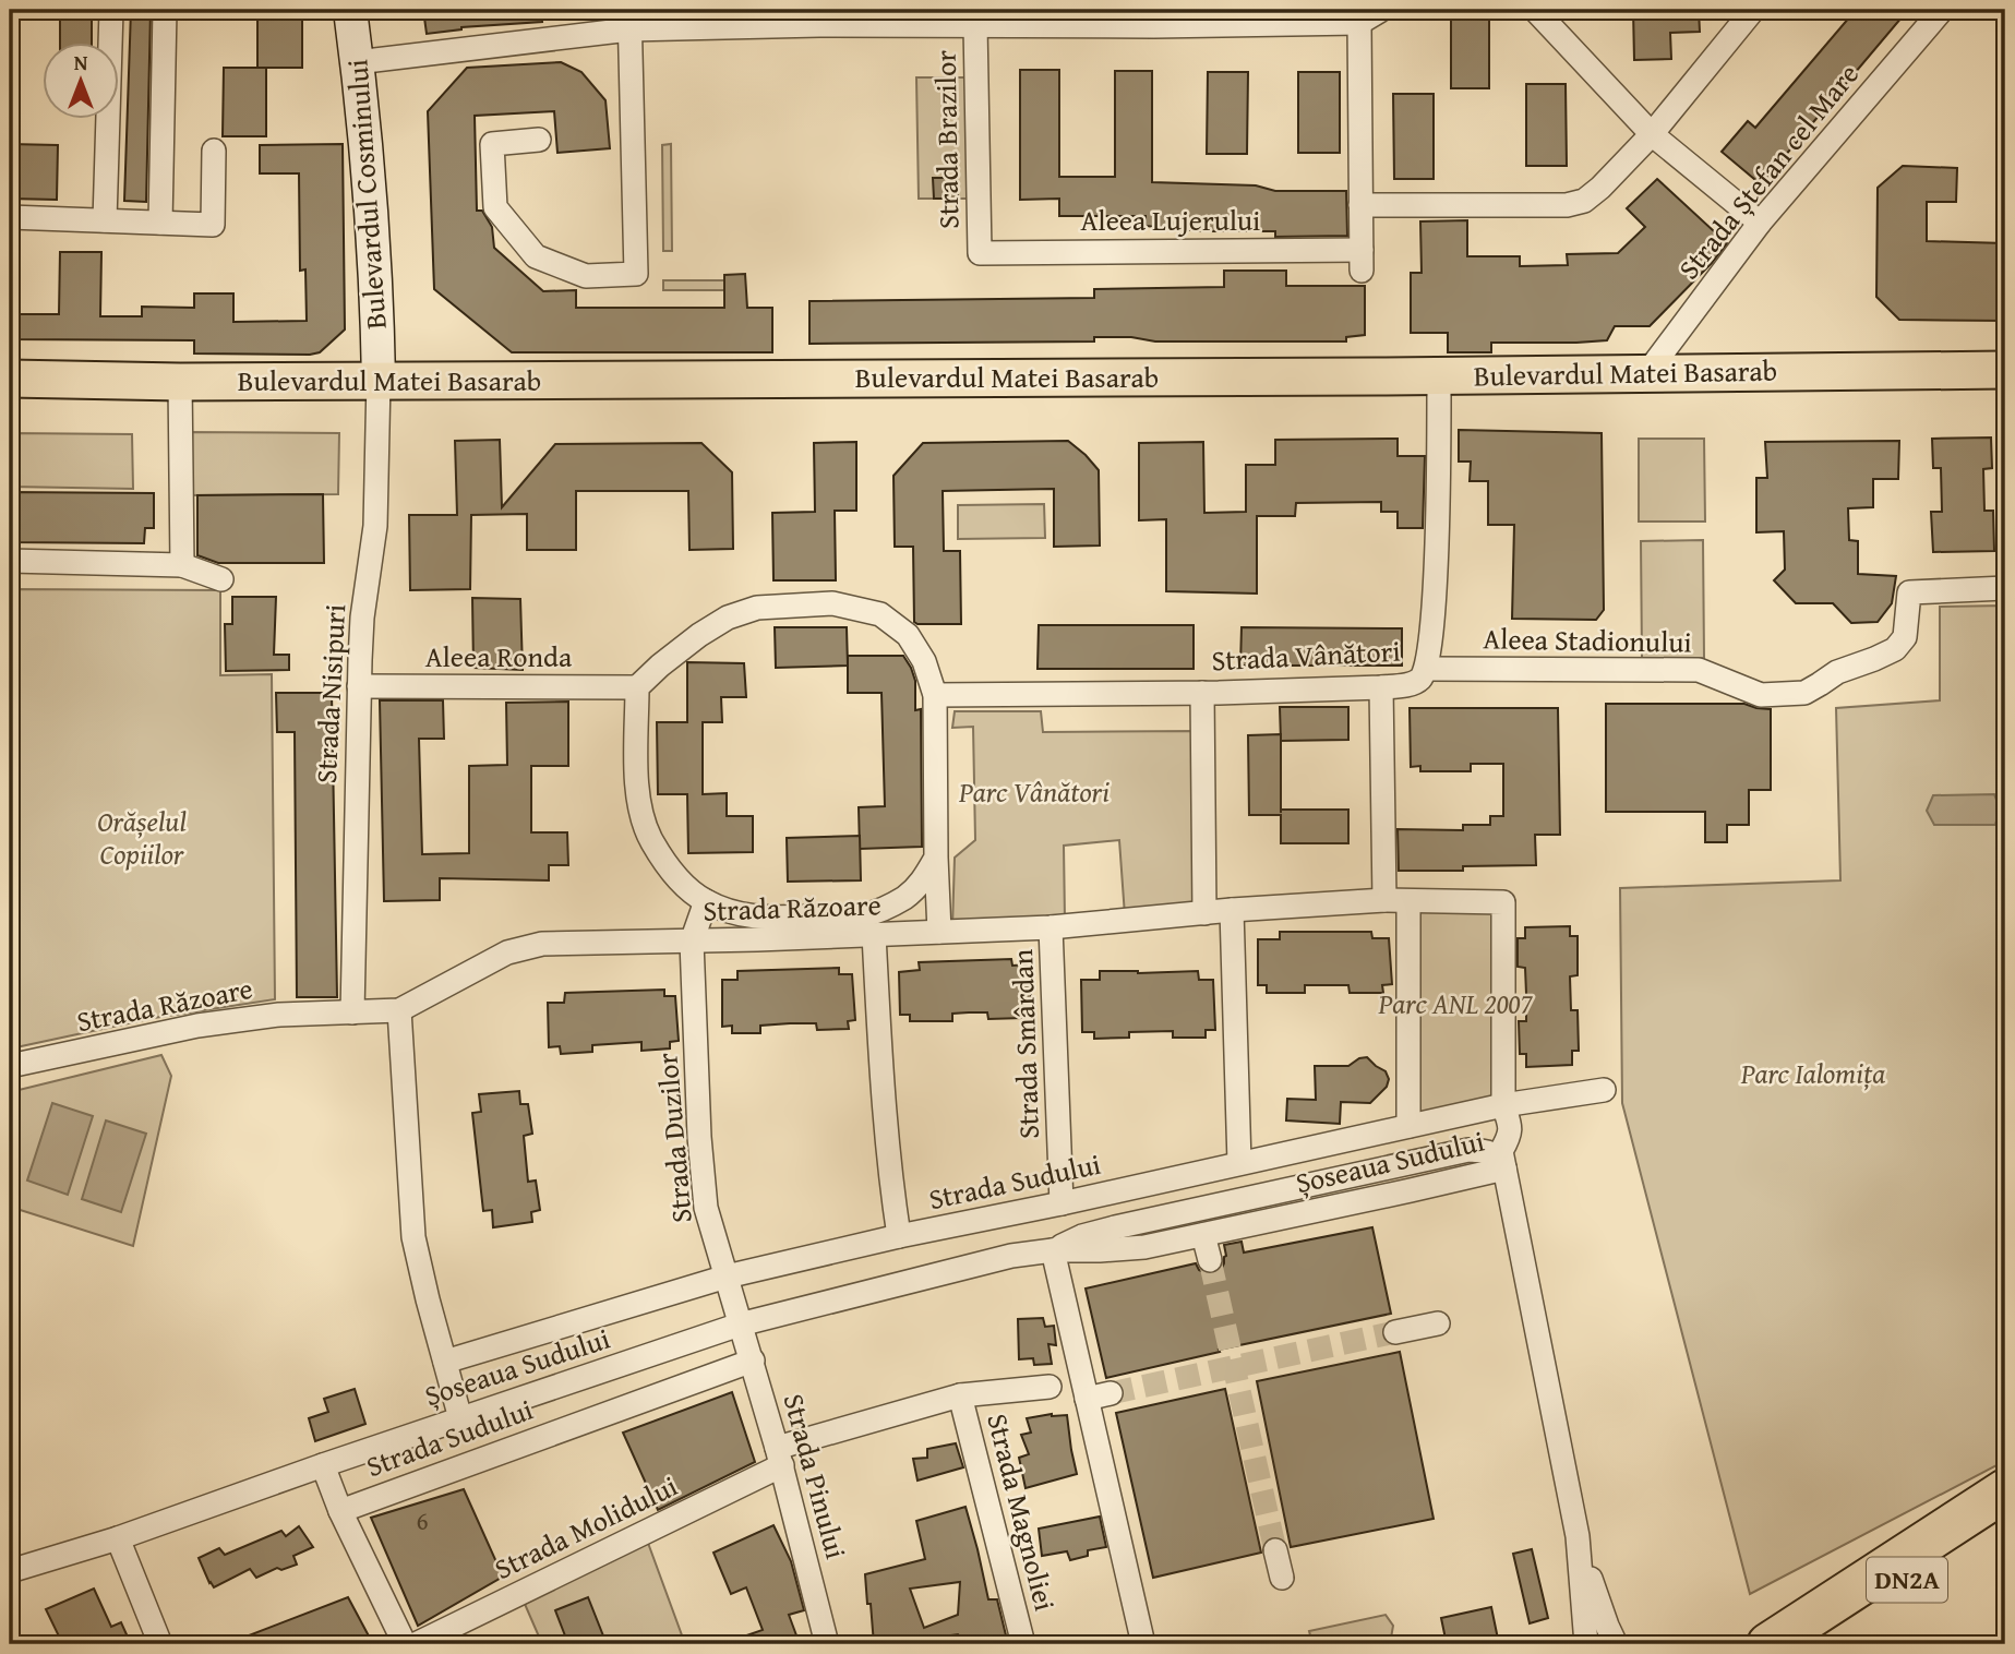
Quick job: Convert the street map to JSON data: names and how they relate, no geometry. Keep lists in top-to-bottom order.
{
  "streets": {
    "highway": ["DN2A"],
    "main road": ["Bulevardul Matei Basarab"],
    "street": [
      "Strada Brazilor",
      "Strada Ștefan cel Mare",
      "Bulevardul Cosminului",
      "Aleea Lujerului",
      "Aleea Stadionului",
      "Strada Vânători",
      "Aleea Ronda",
      "Strada Nisipuri",
      "Strada Răzoare",
      "Strada Smârdan",
      "Strada Duzilor",
      "Șoseaua Sudului",
      "Strada Sudului",
      "Strada Pinului",
      "Strada Magnoliei",
      "Strada Molidului"
    ]
  },
  "crossings": [
    ["Strada Brazilor", "Aleea Lujerului"],
    ["Strada Ștefan cel Mare", "Bulevardul Matei Basarab"],
    ["Bulevardul Cosminului", "Bulevardul Matei Basarab"],
    ["Bulevardul Cosminului", "Strada Nisipuri"],
    ["Bulevardul Matei Basarab", "Strada Vânători"],
    ["Bulevardul Matei Basarab", "Strada Nisipuri"],
    ["Aleea Stadionului", "Strada Vânători"],
    ["Aleea Ronda", "Strada Nisipuri"],
    ["Strada Nisipuri", "Strada Răzoare"],
    ["Strada Răzoare", "Strada Smârdan"],
    ["Strada Răzoare", "Strada Duzilor"],
    ["Strada Răzoare", "Strada Sudului"],
    ["Strada Smârdan", "Strada Sudului"],
    ["Strada Duzilor", "Șoseaua Sudului"],
    ["Strada Duzilor", "Strada Sudului"],
    ["Strada Duzilor", "Strada Pinului"],
    ["Șoseaua Sudului", "Strada Pinului"],
    ["Strada Sudului", "Strada Pinului"],
    ["Strada Pinului", "Strada Molidului"],
    ["Strada Magnoliei", "Strada Molidului"]
  ],
  "parks": [
    "Parc Vânători",
    "Orășelul Copiilor",
    "Parc ANL 2007",
    "Parc Ialomița"
  ],
  "house_numbers": ["6"],
  "north": "top"
}
